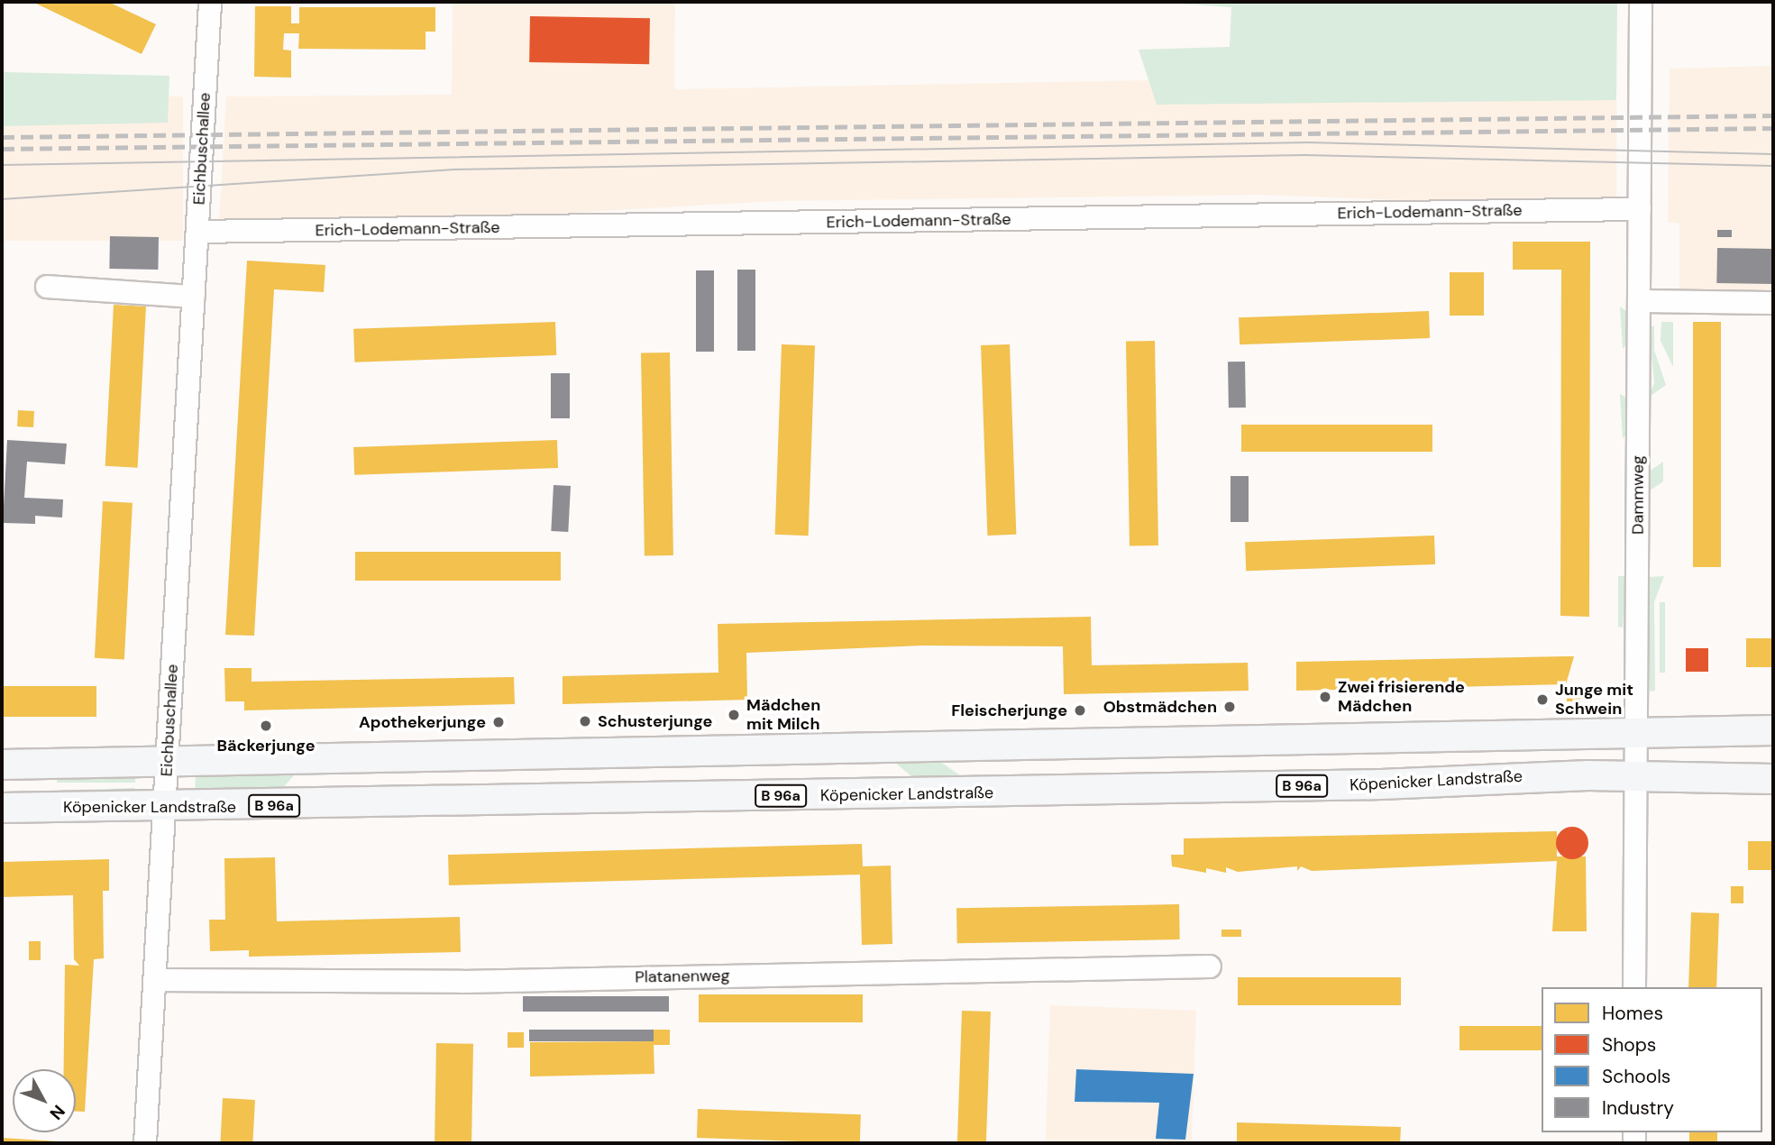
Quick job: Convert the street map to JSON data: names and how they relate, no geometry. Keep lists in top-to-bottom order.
{
  "streets": {
    "main road": ["Köpenicker Landstraße", "B 96a"],
    "street": [
      "Eichbuschallee",
      "Erich-Lodemann-Straße",
      "Dammweg",
      "Platanenweg"
    ]
  },
  "crossings": [
    ["Eichbuschallee", "Erich-Lodemann-Straße"],
    ["Eichbuschallee", "Köpenicker Landstraße"],
    ["Eichbuschallee", "Platanenweg"],
    ["Erich-Lodemann-Straße", "Dammweg"],
    ["Dammweg", "Köpenicker Landstraße"]
  ],
  "places": [
    "Zwei frisierende Mädchen",
    "Junge mit Schwein",
    "Obstmädchen",
    "Fleischerjunge",
    "Mädchen mit Milch",
    "Schusterjunge",
    "Apothekerjunge",
    "Bäckerjunge"
  ],
  "legend": [
    "Homes",
    "Shops",
    "Schools",
    "Industry"
  ],
  "north": "bottom right"
}
